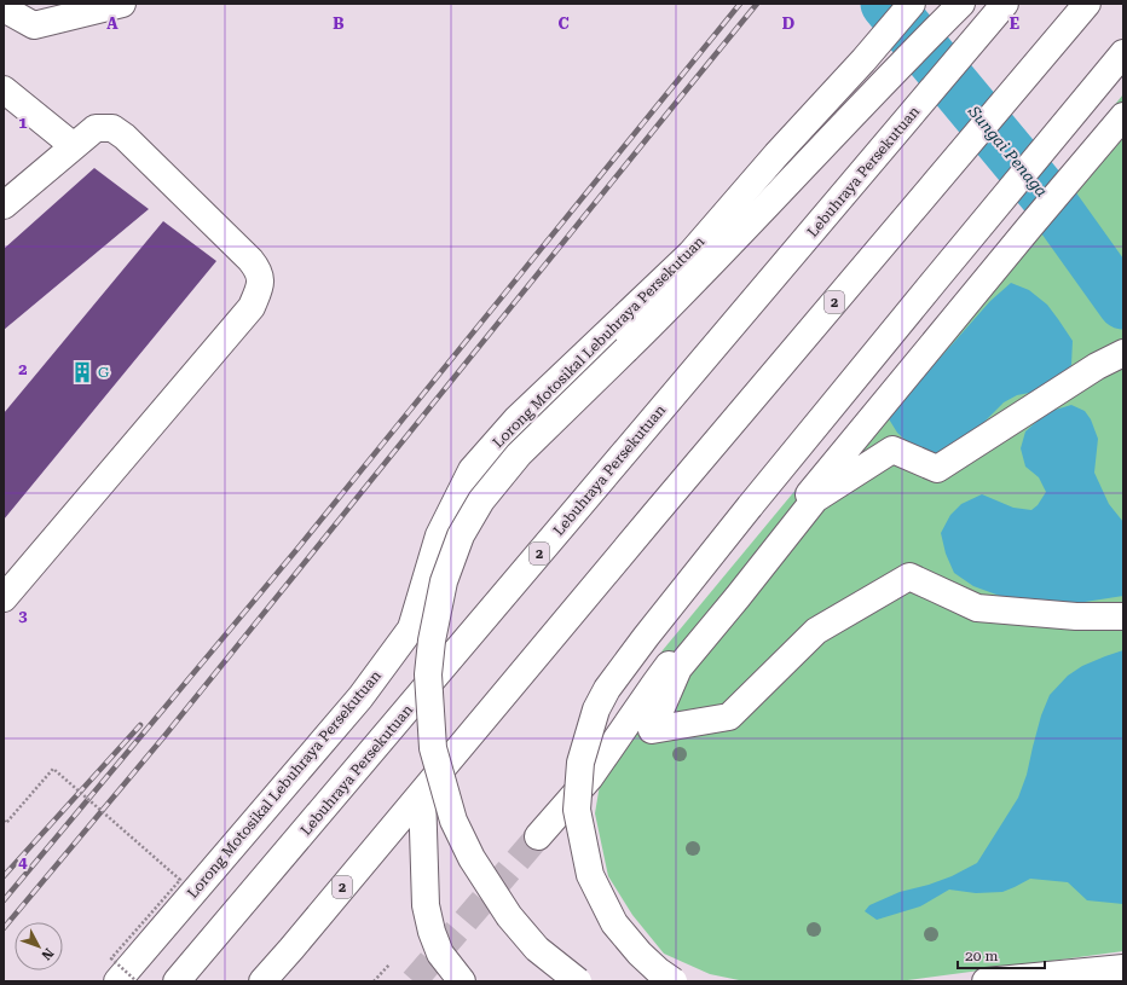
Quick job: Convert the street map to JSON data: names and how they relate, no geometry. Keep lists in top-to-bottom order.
{
  "streets": {
    "main road": ["Lebuhraya Persekutuan", "2", "Lorong Motosikal Lebuhraya Persekutuan"]
  },
  "water": ["Sungai Penaga"],
  "places": {
    "building": ["G"]
  },
  "scale_bar": "20 m",
  "north": "bottom right",
  "grid": {
    "columns": [
      "A",
      "B",
      "C",
      "D",
      "E"
    ],
    "rows": [
      "1",
      "2",
      "3",
      "4"
    ]
  }
}
